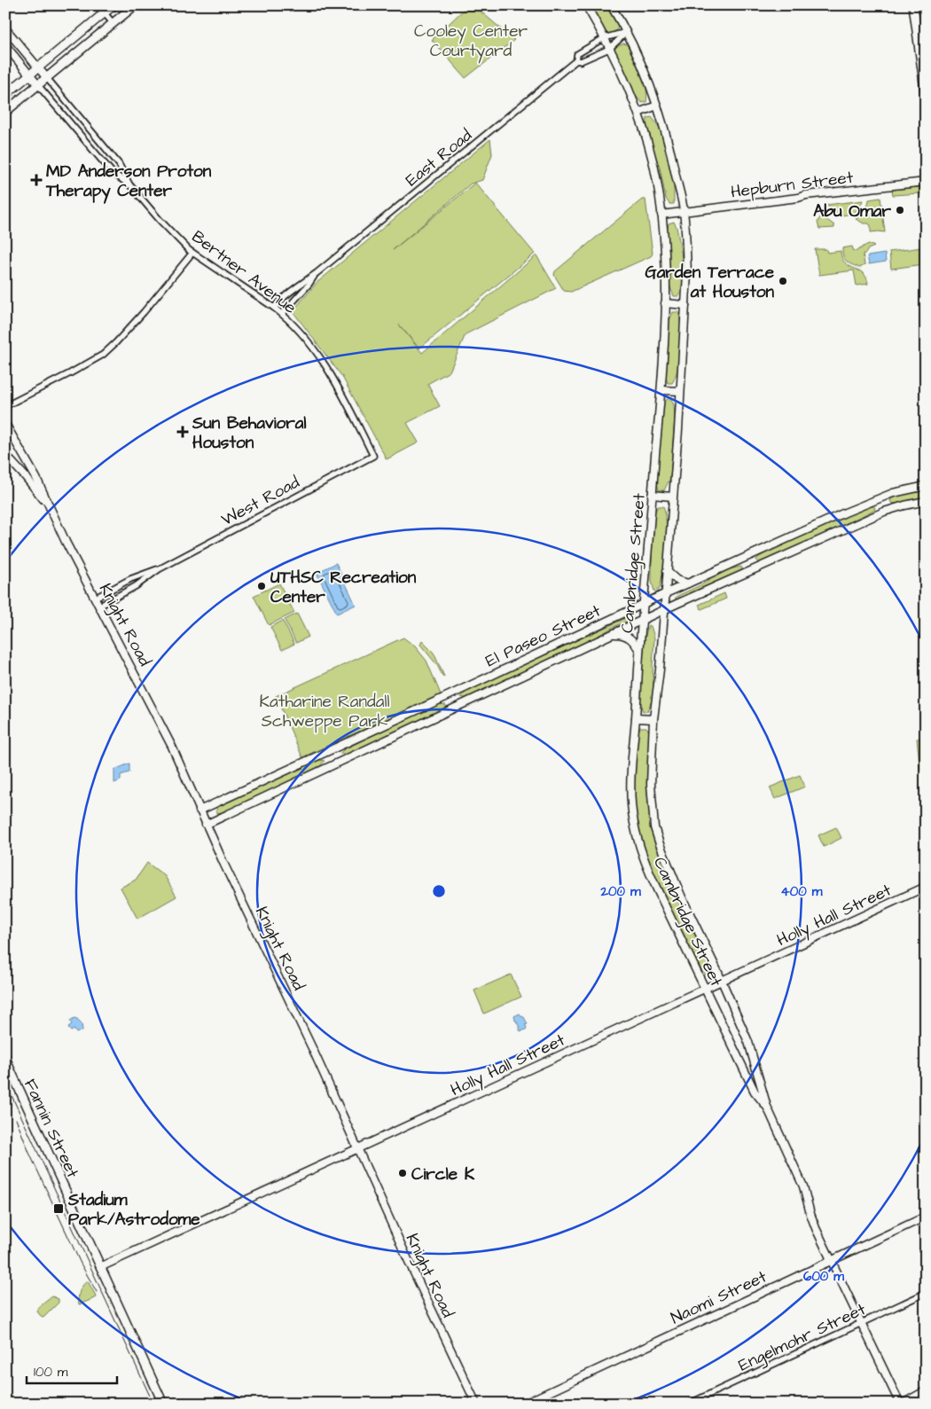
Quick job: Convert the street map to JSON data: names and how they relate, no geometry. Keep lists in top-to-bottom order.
{
  "streets": {
    "main road": ["Fannin Street"],
    "street": [
      "East Road",
      "Hepburn Street",
      "Bertner Avenue",
      "West Road",
      "Cambridge Street",
      "Knight Road",
      "El Paseo Street",
      "Holly Hall Street",
      "Naomi Street",
      "Engelmohr Street"
    ]
  },
  "crossings": [
    ["East Road", "Bertner Avenue"],
    ["East Road", "Cambridge Street"],
    ["Hepburn Street", "Cambridge Street"],
    ["Bertner Avenue", "West Road"],
    ["West Road", "Knight Road"],
    ["Cambridge Street", "El Paseo Street"],
    ["Cambridge Street", "Holly Hall Street"],
    ["Cambridge Street", "Naomi Street"],
    ["Cambridge Street", "Engelmohr Street"],
    ["Knight Road", "El Paseo Street"],
    ["Knight Road", "Holly Hall Street"],
    ["Holly Hall Street", "Fannin Street"]
  ],
  "parks": ["Cooley Center Courtyard", "Katharine Randall Schweppe Park"],
  "places": {
    "health": ["MD Anderson Proton Therapy Center", "Sun Behavioral Houston"],
    "other": [
      "Abu Omar",
      "Garden Terrace at Houston",
      "UTHSC Recreation Center",
      "Circle K"
    ],
    "transit": ["Stadium Park/Astrodome"]
  },
  "scale_bar": "100 m",
  "rings": ["200 m", "400 m", "600 m"]
}
